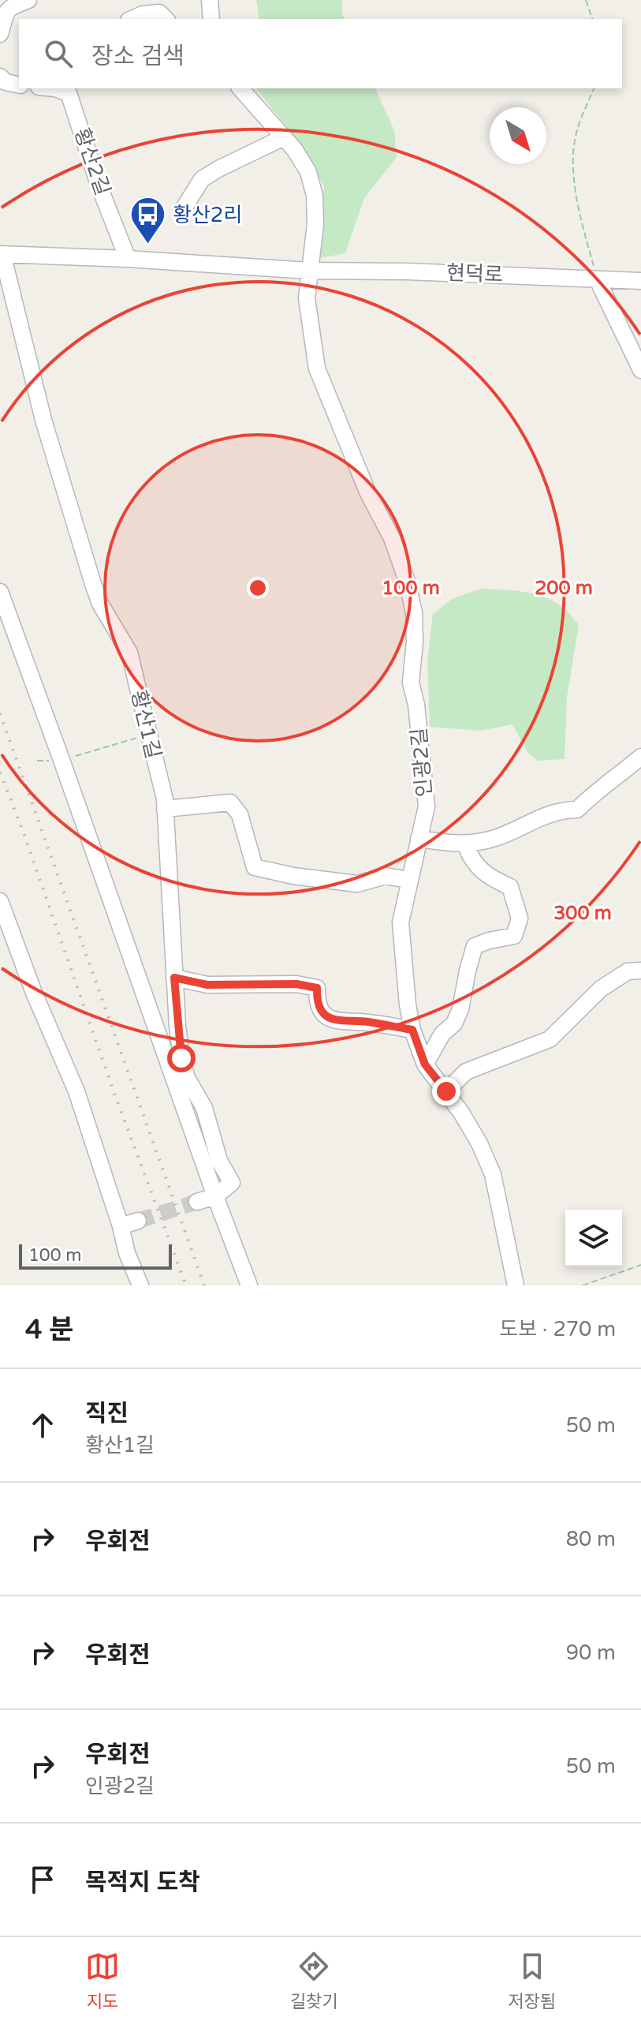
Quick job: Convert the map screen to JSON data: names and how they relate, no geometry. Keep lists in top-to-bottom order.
{
  "streets": {
    "street": [
      "황산2길",
      "현덕로",
      "황산1길",
      "인광2길"
    ]
  },
  "crossings": [
    ["황산2길", "현덕로"],
    ["현덕로", "황산1길"],
    ["현덕로", "인광2길"]
  ],
  "places": {
    "bus stop": ["황산2리"]
  },
  "scale_bar": "100 m",
  "north": "bottom right",
  "page": {
    "search": "장소 검색",
    "scale": "100 m",
    "heading": ["4 분", "도보 · 270 m"],
    "list": [
      ["직진", "황산1길", "50 m"],
      ["우회전", "80 m"],
      ["우회전", "90 m"],
      ["우회전", "인광2길", "50 m"],
      "목적지 도착"
    ],
    "nav": ["지도", "길찾기", "저장됨"]
  },
  "rings": ["100 m", "200 m", "300 m"]
}
